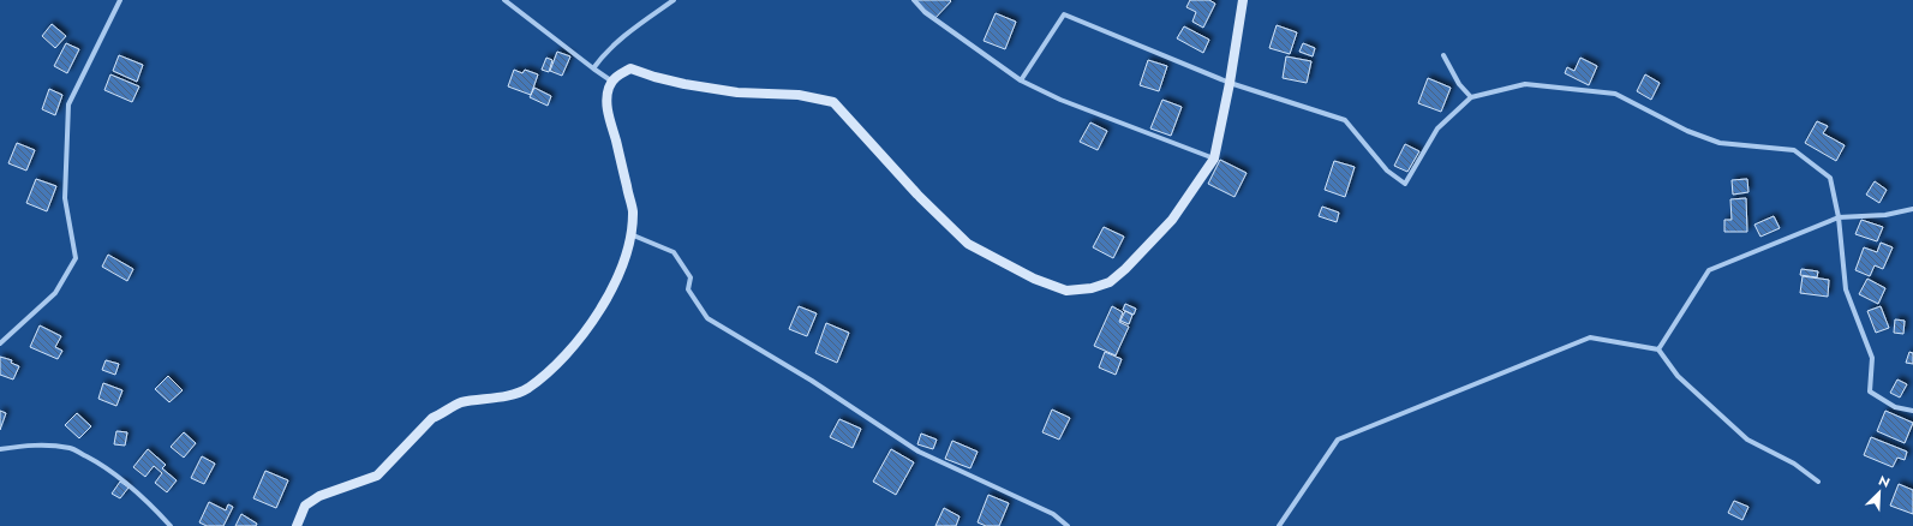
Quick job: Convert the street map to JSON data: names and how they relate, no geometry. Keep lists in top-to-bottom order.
{
  "north": "top right"
}
